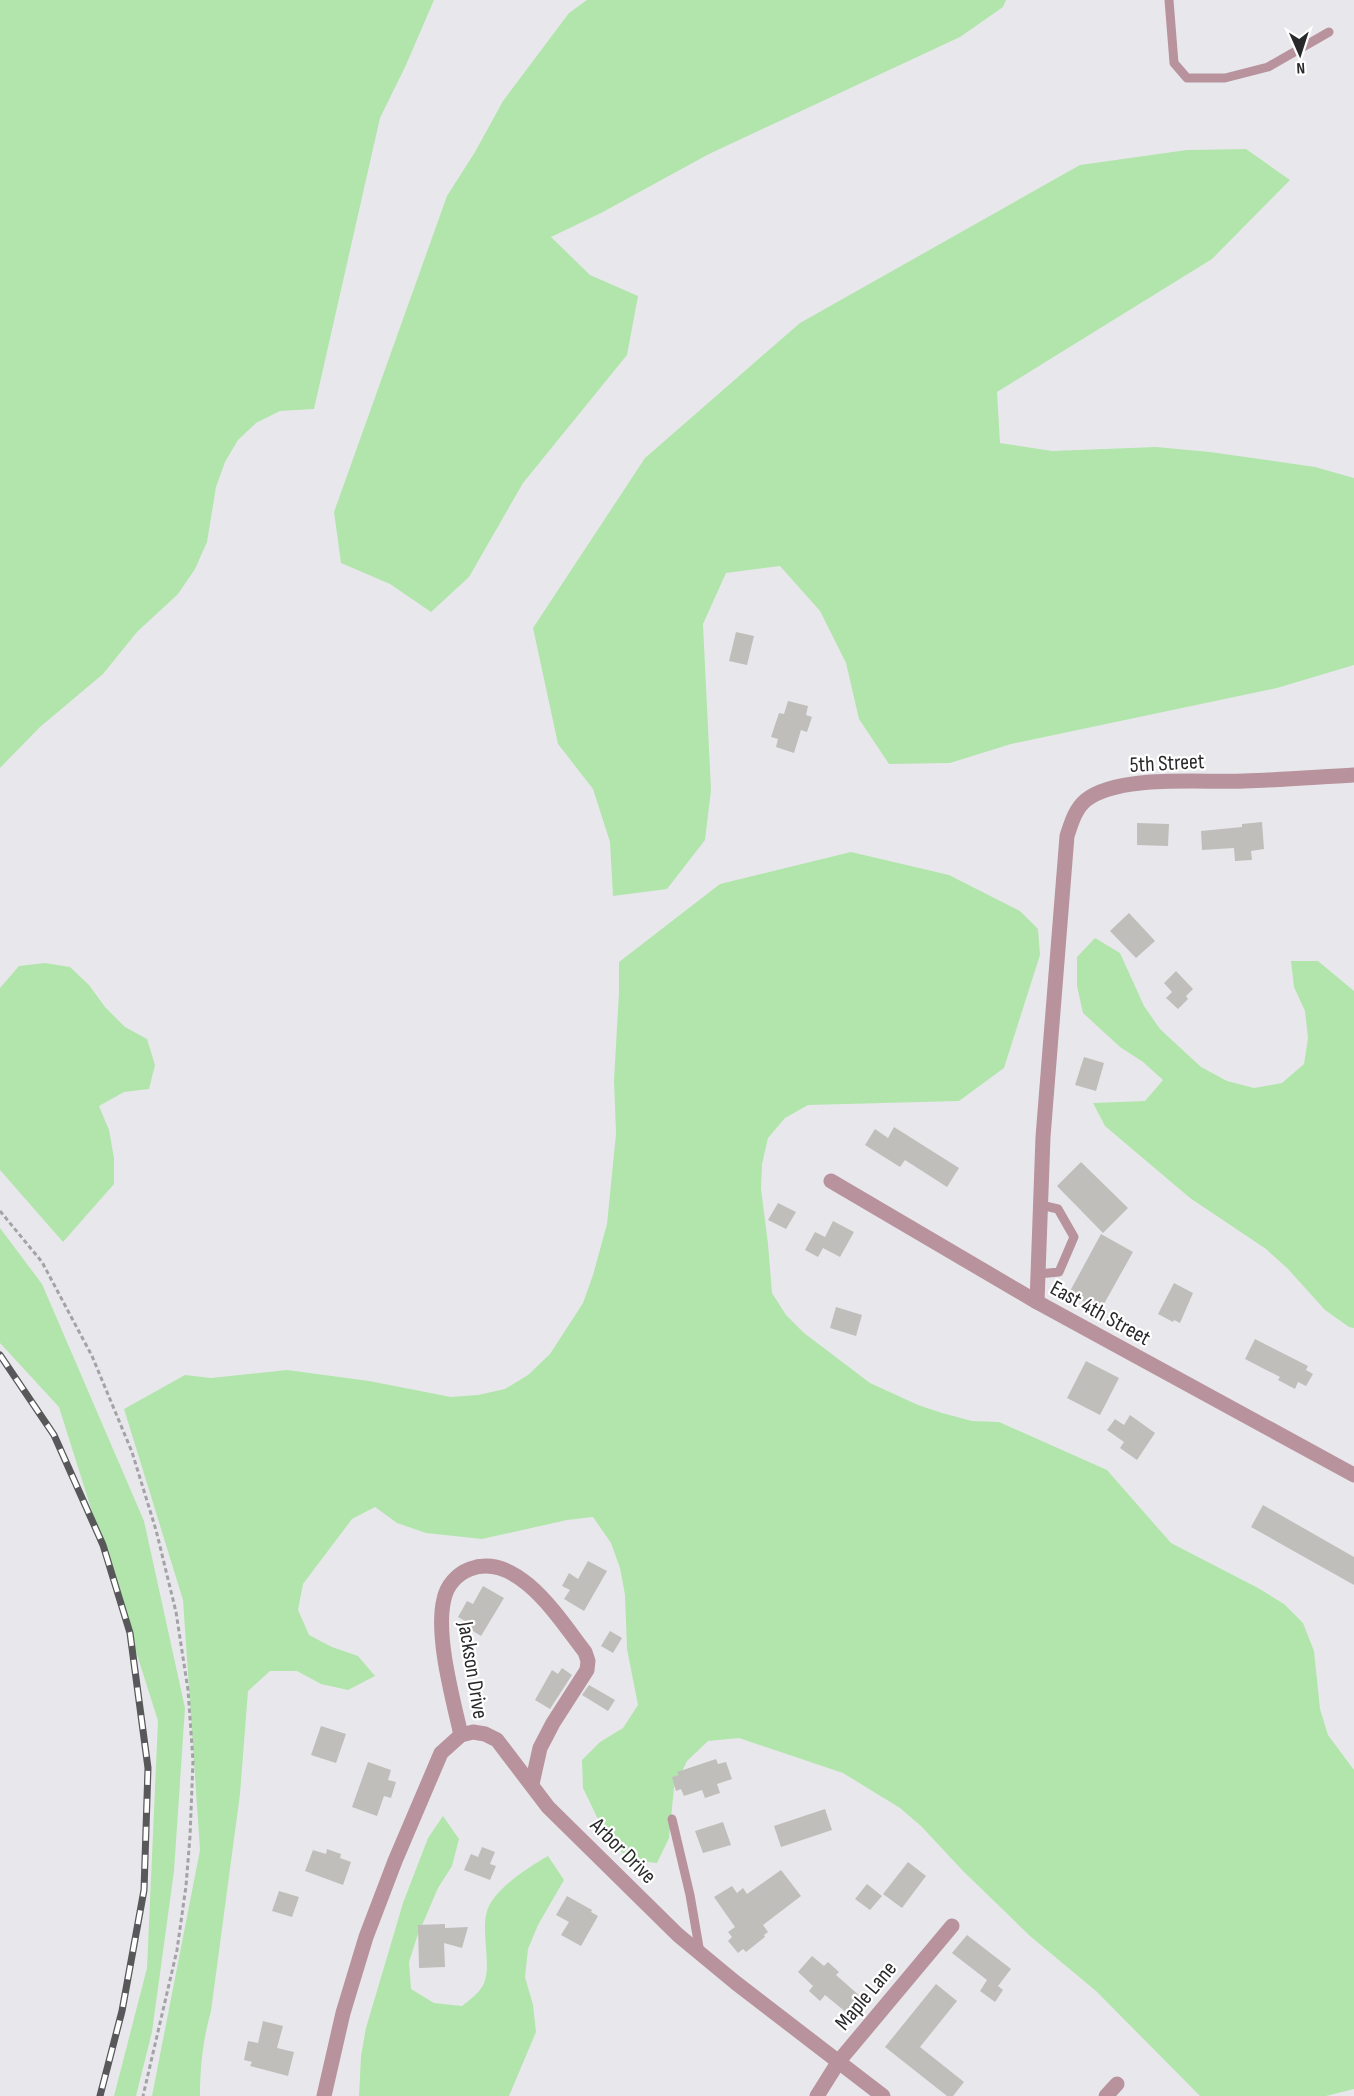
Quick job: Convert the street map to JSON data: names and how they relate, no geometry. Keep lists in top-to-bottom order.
{
  "streets": {
    "street": [
      "5th Street",
      "East 4th Street",
      "Jackson Drive",
      "Arbor Drive",
      "Maple Lane"
    ]
  },
  "crossings": [
    ["5th Street", "East 4th Street"],
    ["Jackson Drive", "Arbor Drive"],
    ["Arbor Drive", "Maple Lane"]
  ],
  "north": "bottom"
}
